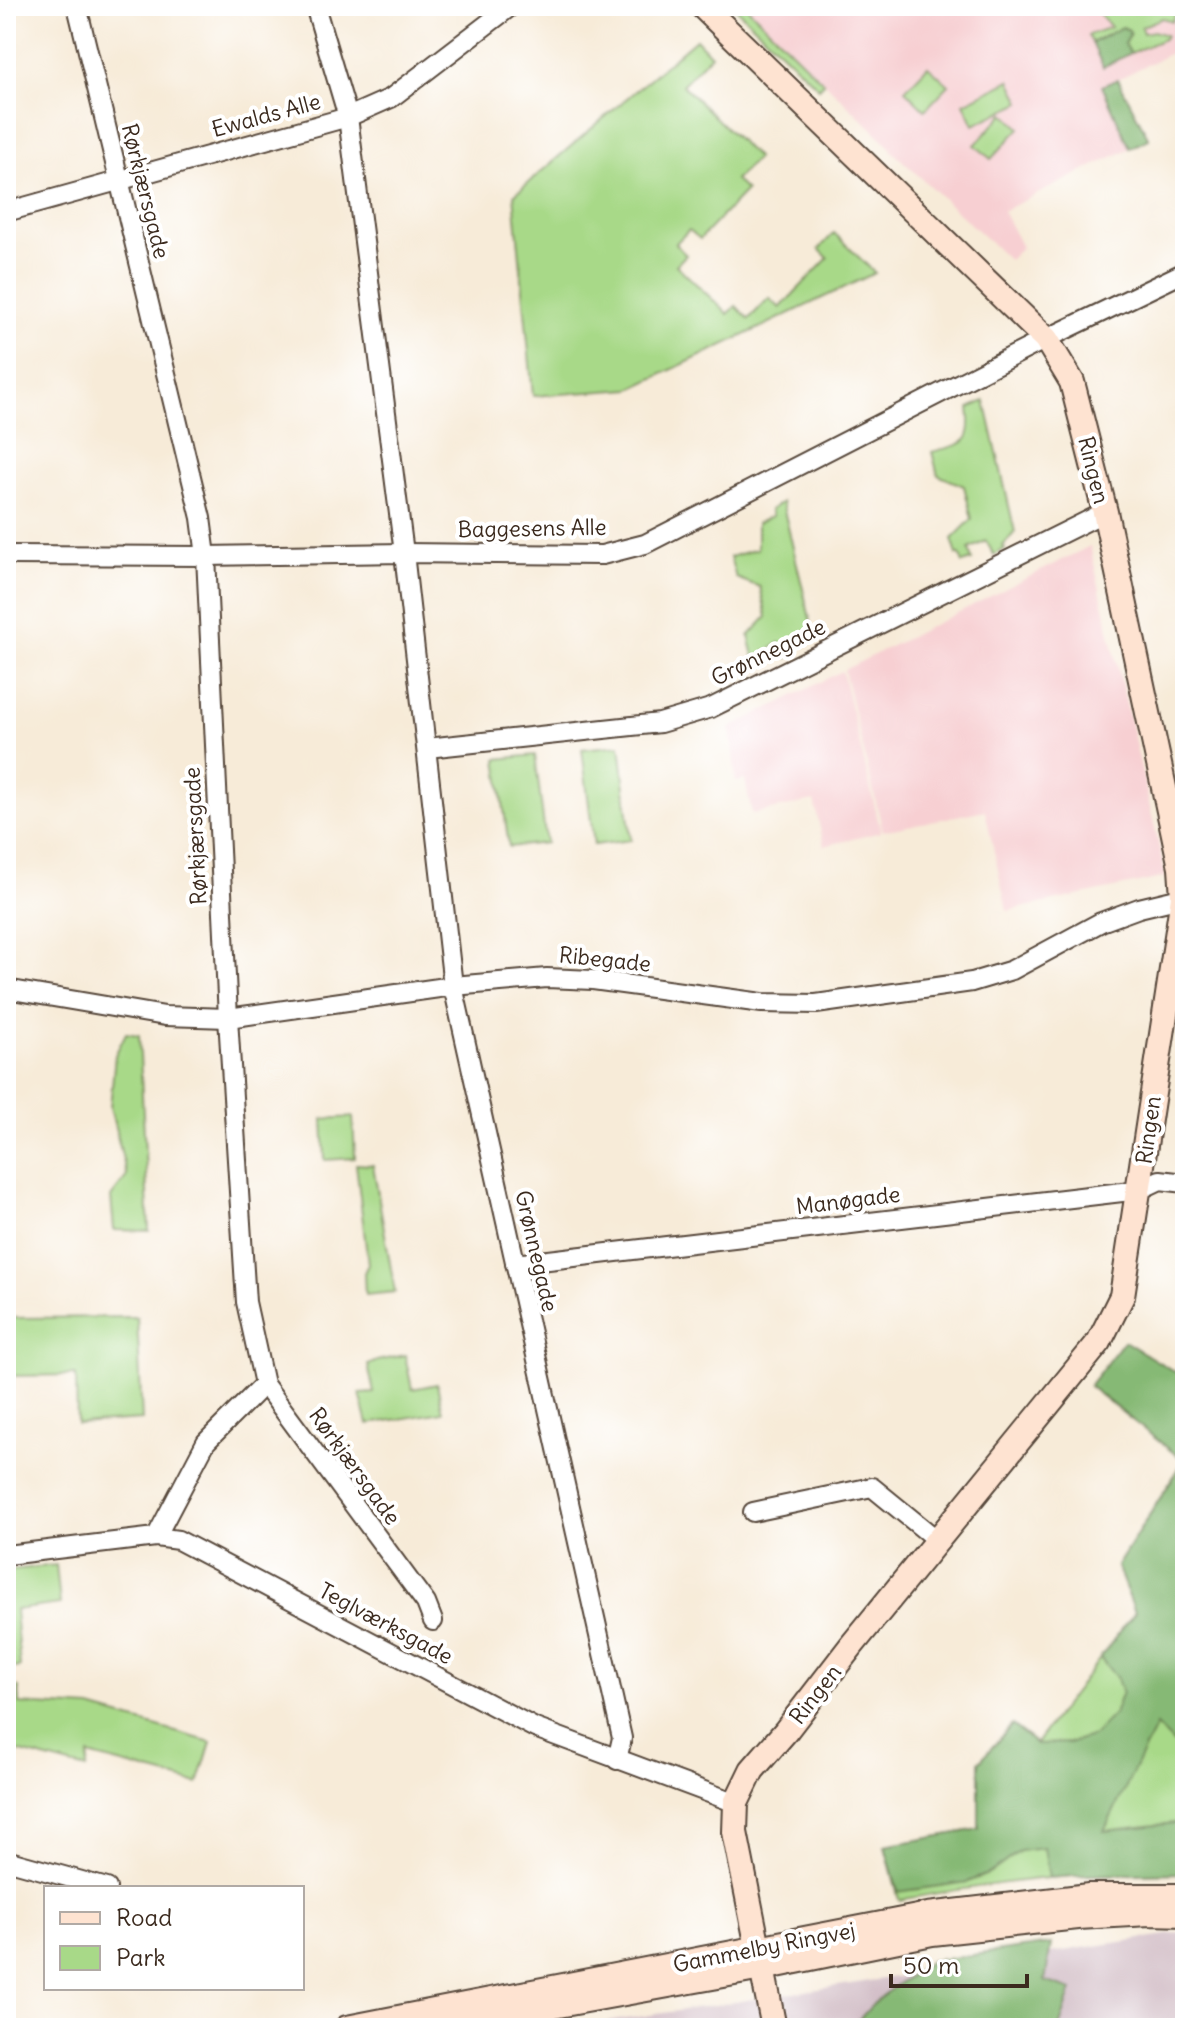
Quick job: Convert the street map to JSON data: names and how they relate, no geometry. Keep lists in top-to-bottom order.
{
  "streets": {
    "street": [
      "Ewalds Alle",
      "Rørkjærsgade",
      "Ringen",
      "Baggesens Alle",
      "Grønnegade",
      "Ribegade",
      "Manøgade",
      "Teglværksgade",
      "Gammelby Ringvej"
    ]
  },
  "crossings": [
    ["Ewalds Alle", "Rørkjærsgade"],
    ["Ewalds Alle", "Grønnegade"],
    ["Rørkjærsgade", "Baggesens Alle"],
    ["Rørkjærsgade", "Ribegade"],
    ["Ringen", "Baggesens Alle"],
    ["Ringen", "Grønnegade"],
    ["Ringen", "Ribegade"],
    ["Ringen", "Manøgade"],
    ["Ringen", "Teglværksgade"],
    ["Ringen", "Gammelby Ringvej"],
    ["Baggesens Alle", "Grønnegade"],
    ["Grønnegade", "Ribegade"],
    ["Grønnegade", "Manøgade"],
    ["Grønnegade", "Teglværksgade"]
  ],
  "legend": ["Road", "Park"],
  "scale_bar": "50 m"
}
